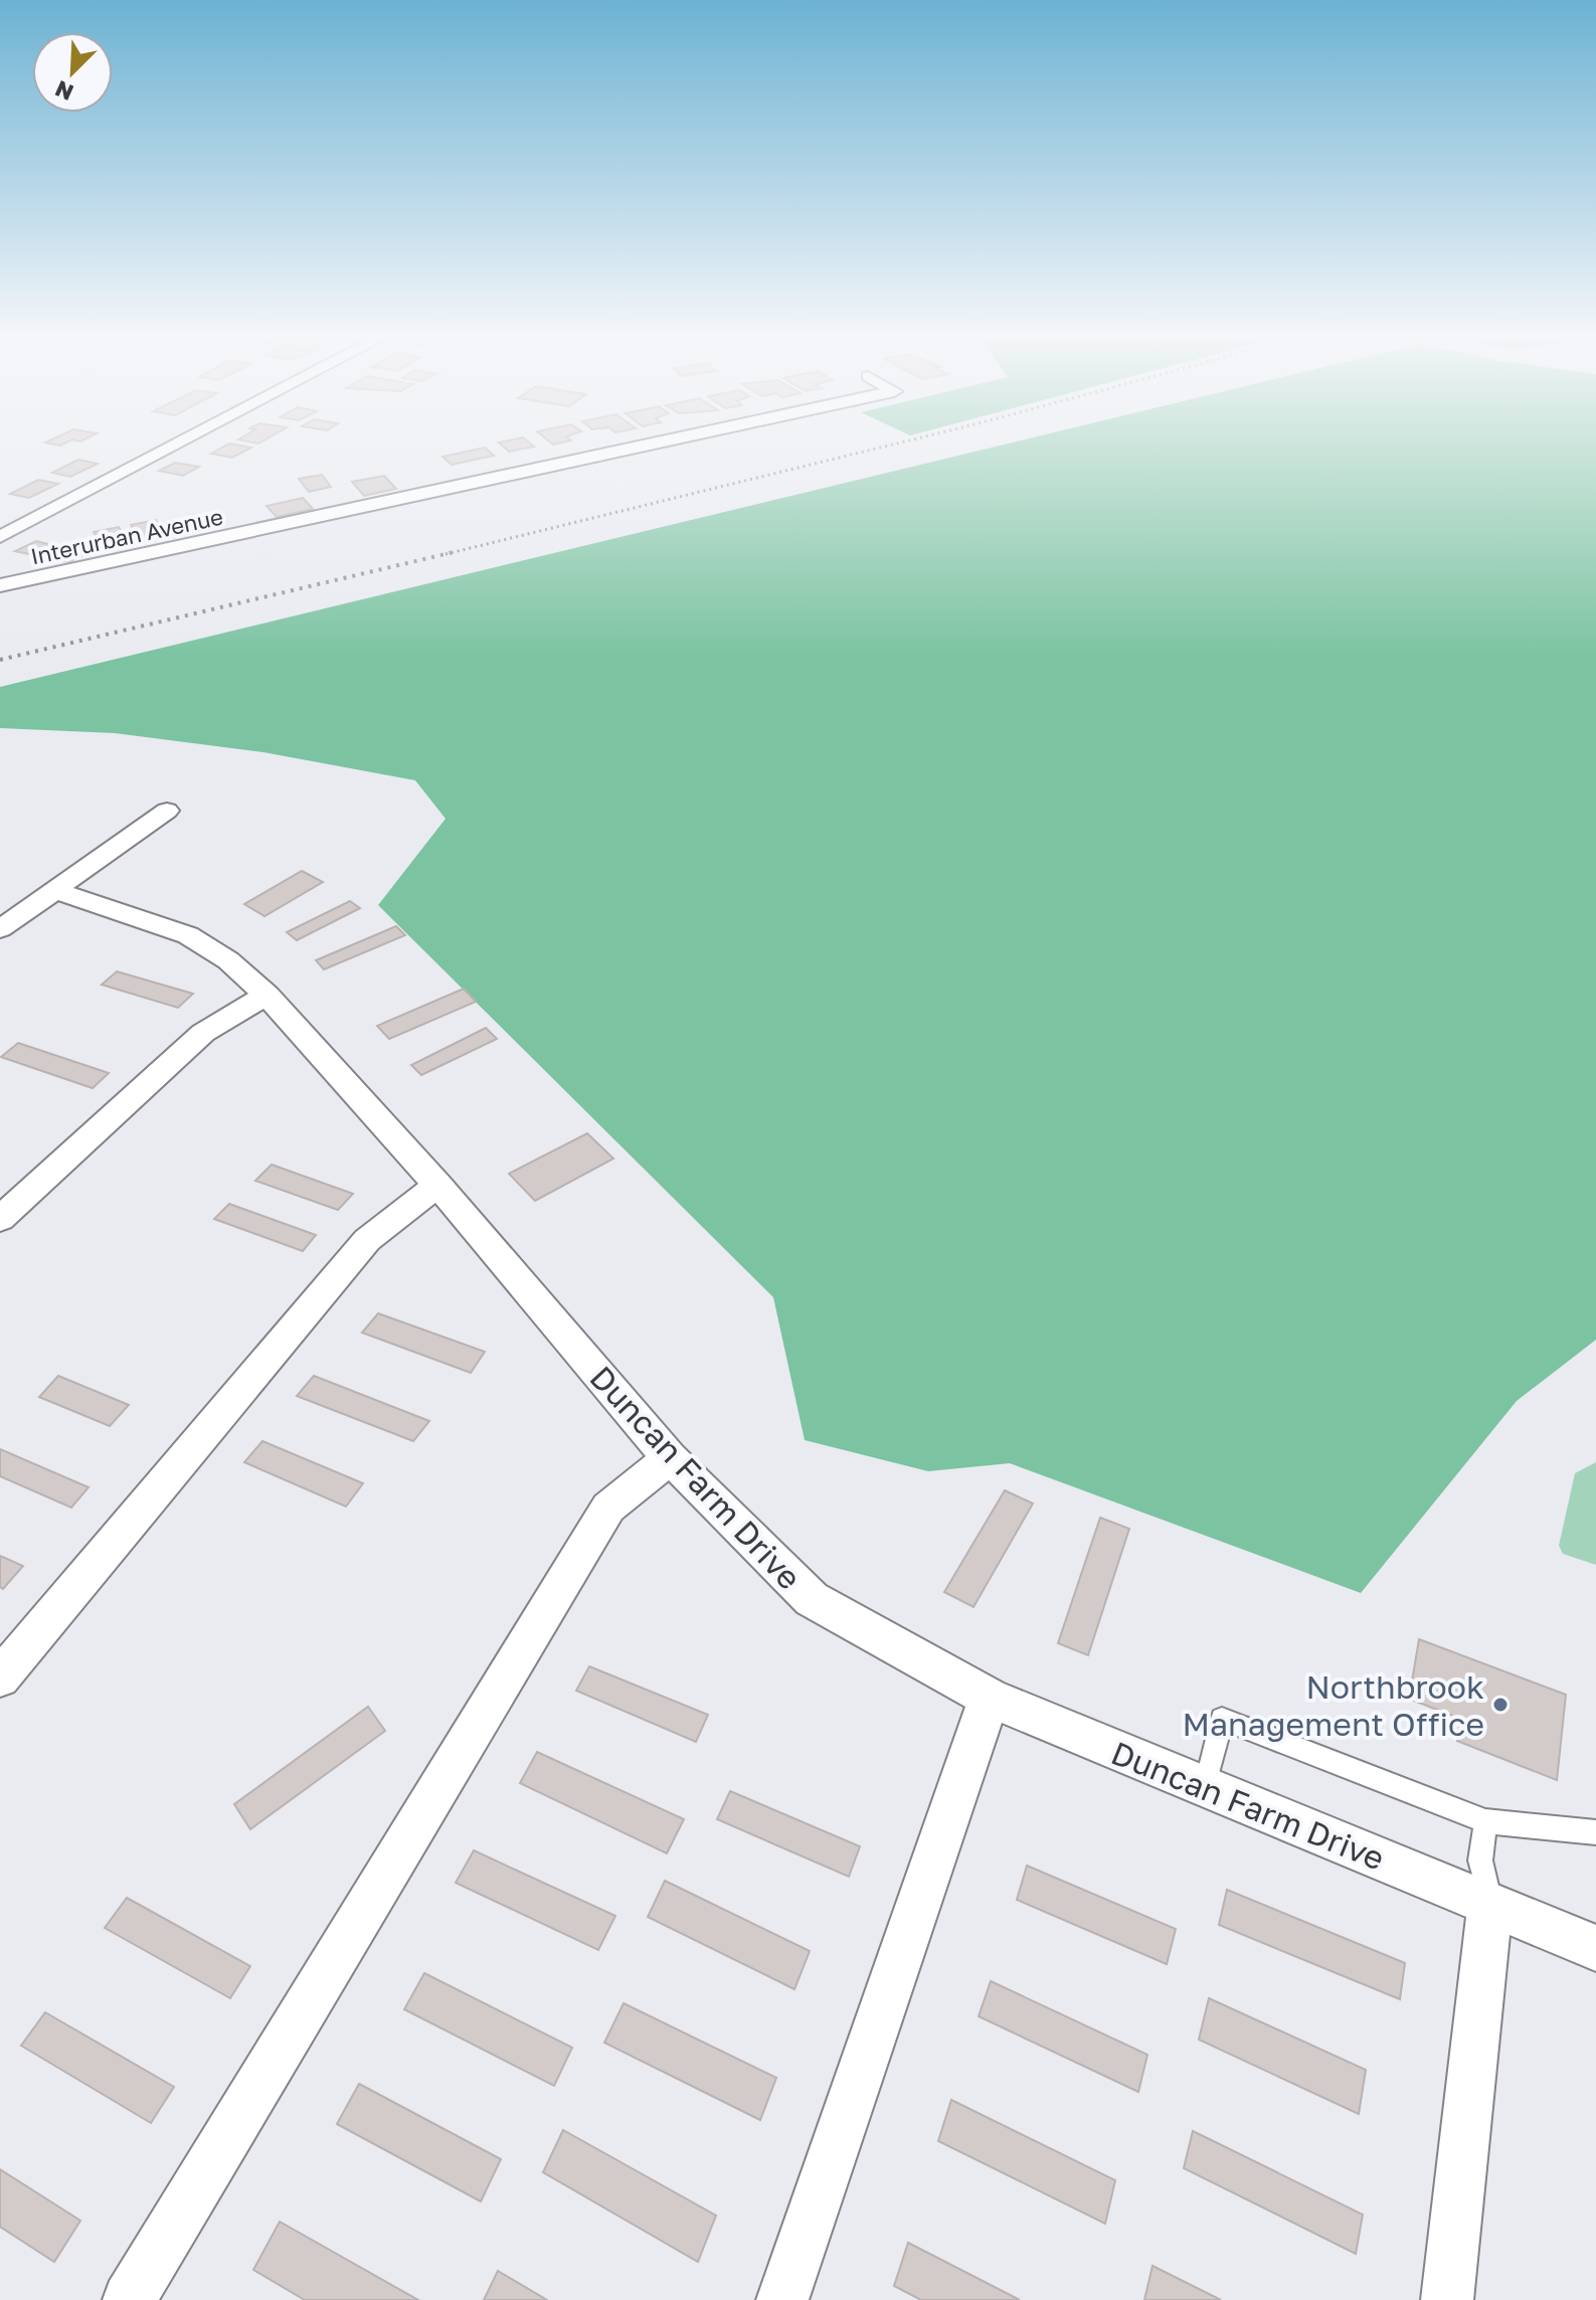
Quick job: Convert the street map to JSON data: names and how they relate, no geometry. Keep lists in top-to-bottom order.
{
  "streets": {
    "street": ["Interurban Avenue", "Duncan Farm Drive"]
  },
  "places": ["Northbrook Management Office"],
  "north": "bottom left"
}
